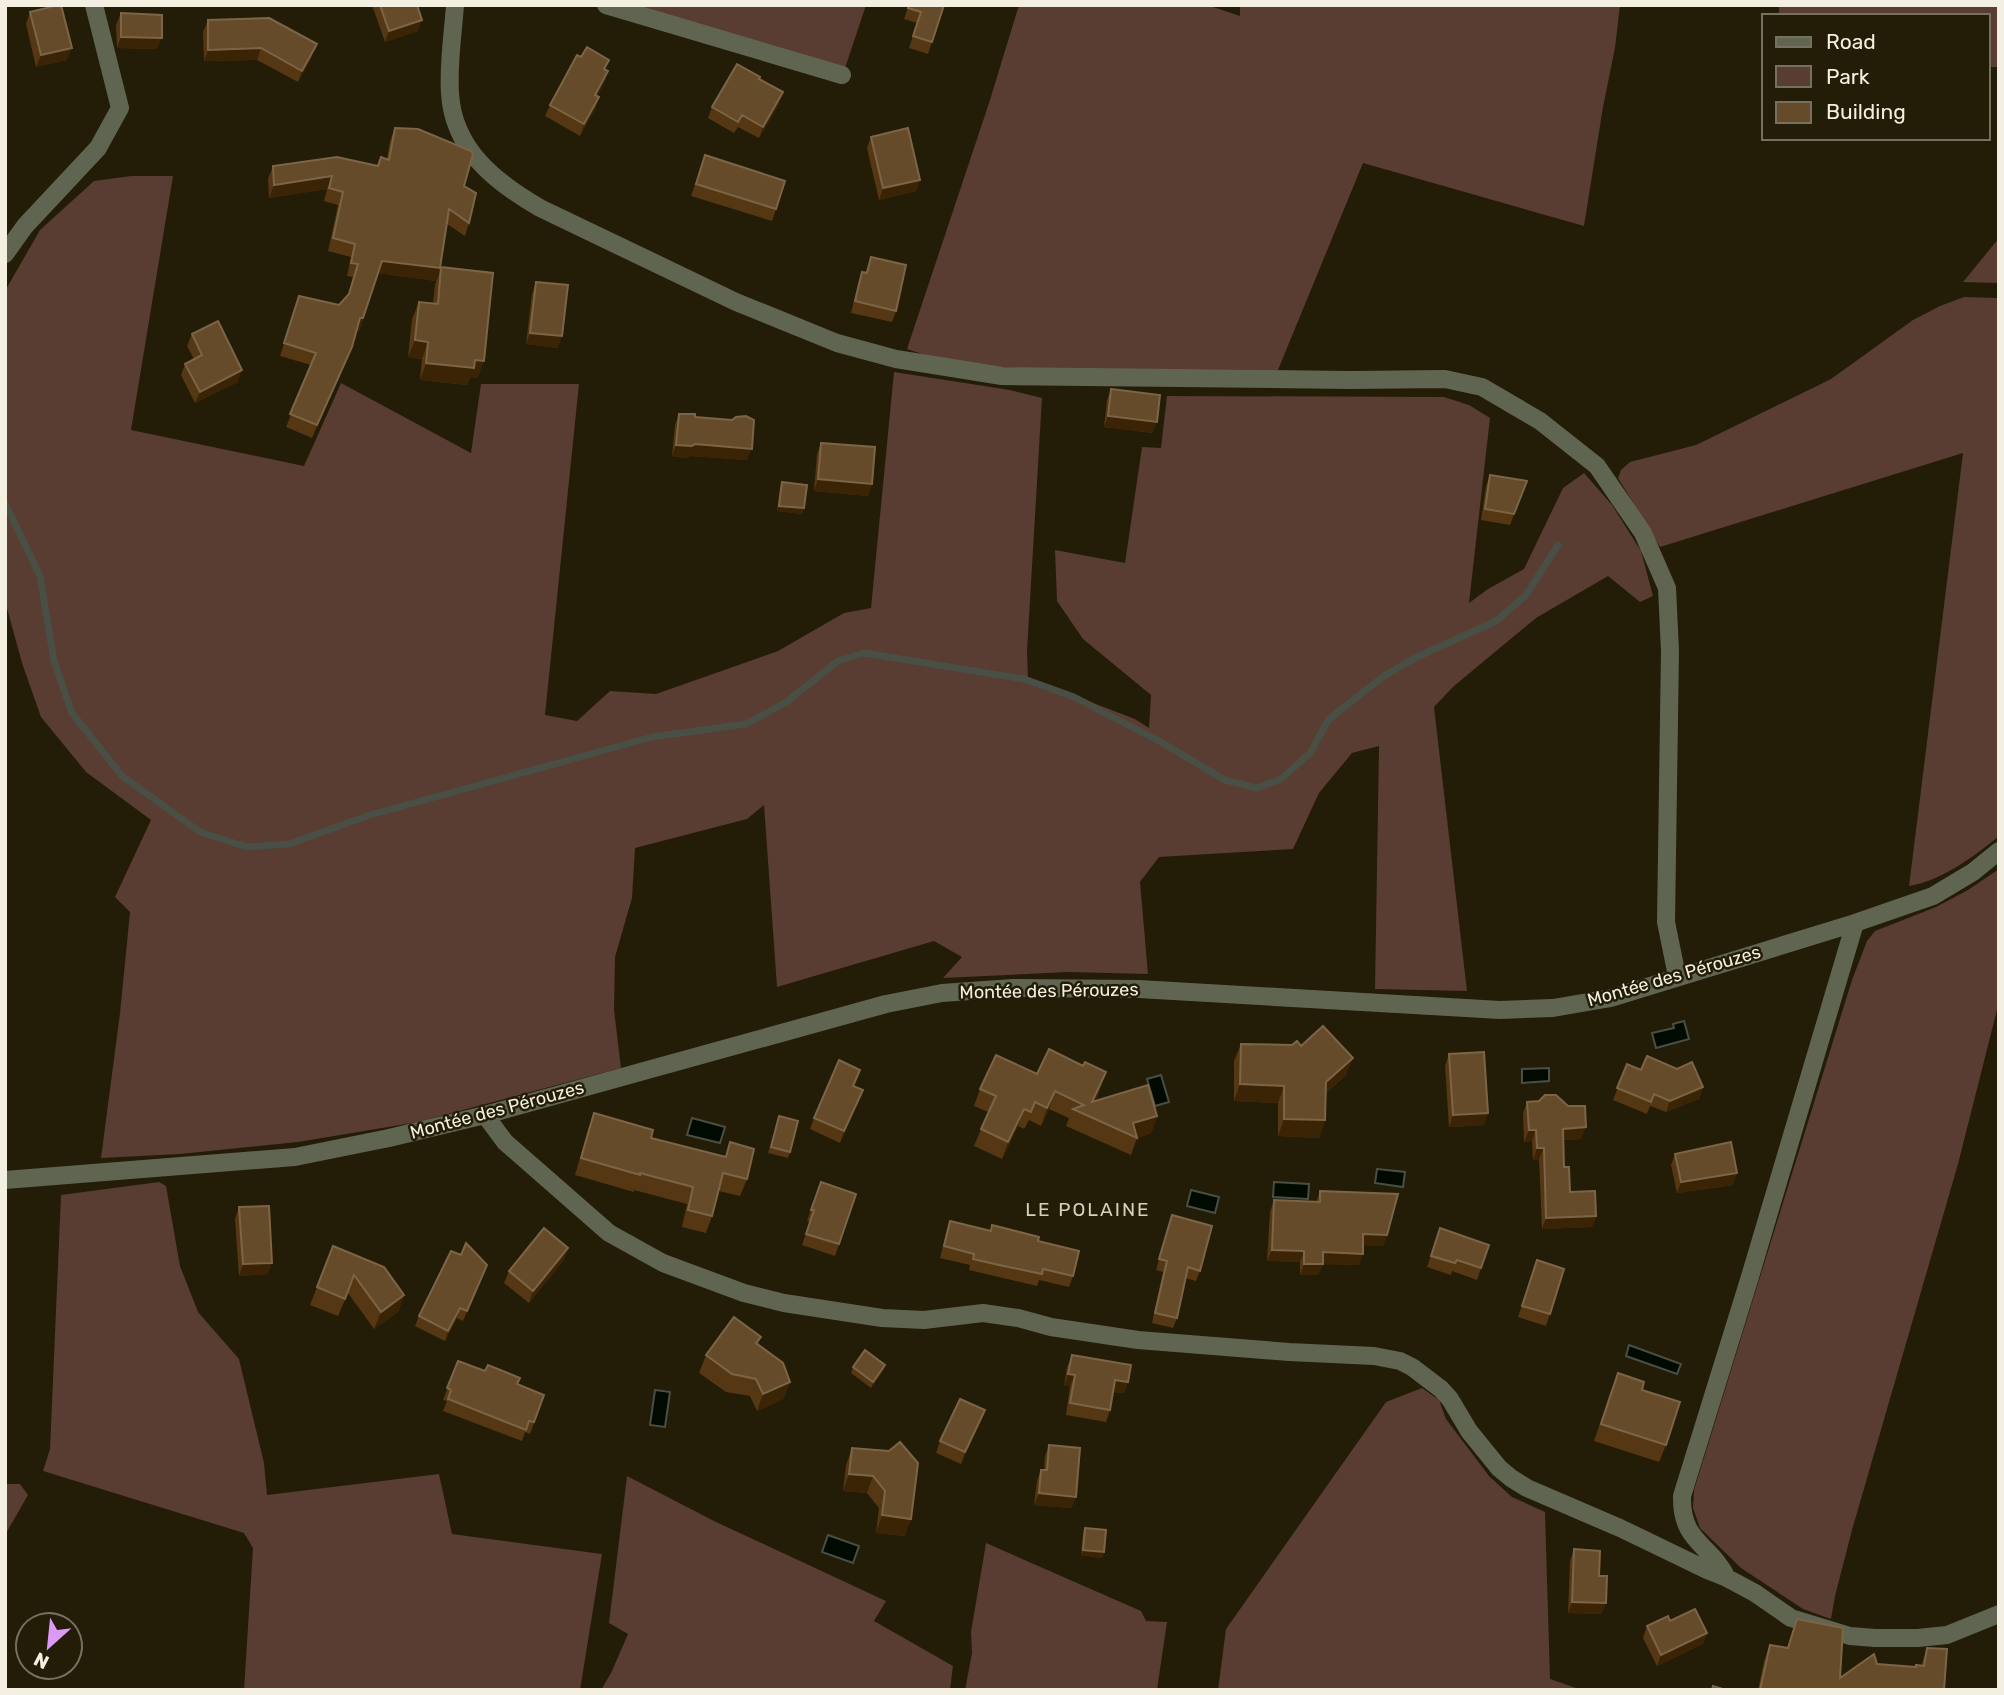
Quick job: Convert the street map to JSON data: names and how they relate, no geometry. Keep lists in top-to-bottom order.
{
  "streets": {
    "street": ["Montée des Pérouzes"]
  },
  "districts": ["LE POLAINE"],
  "legend": ["Road", "Park", "Building"],
  "north": "bottom left"
}
